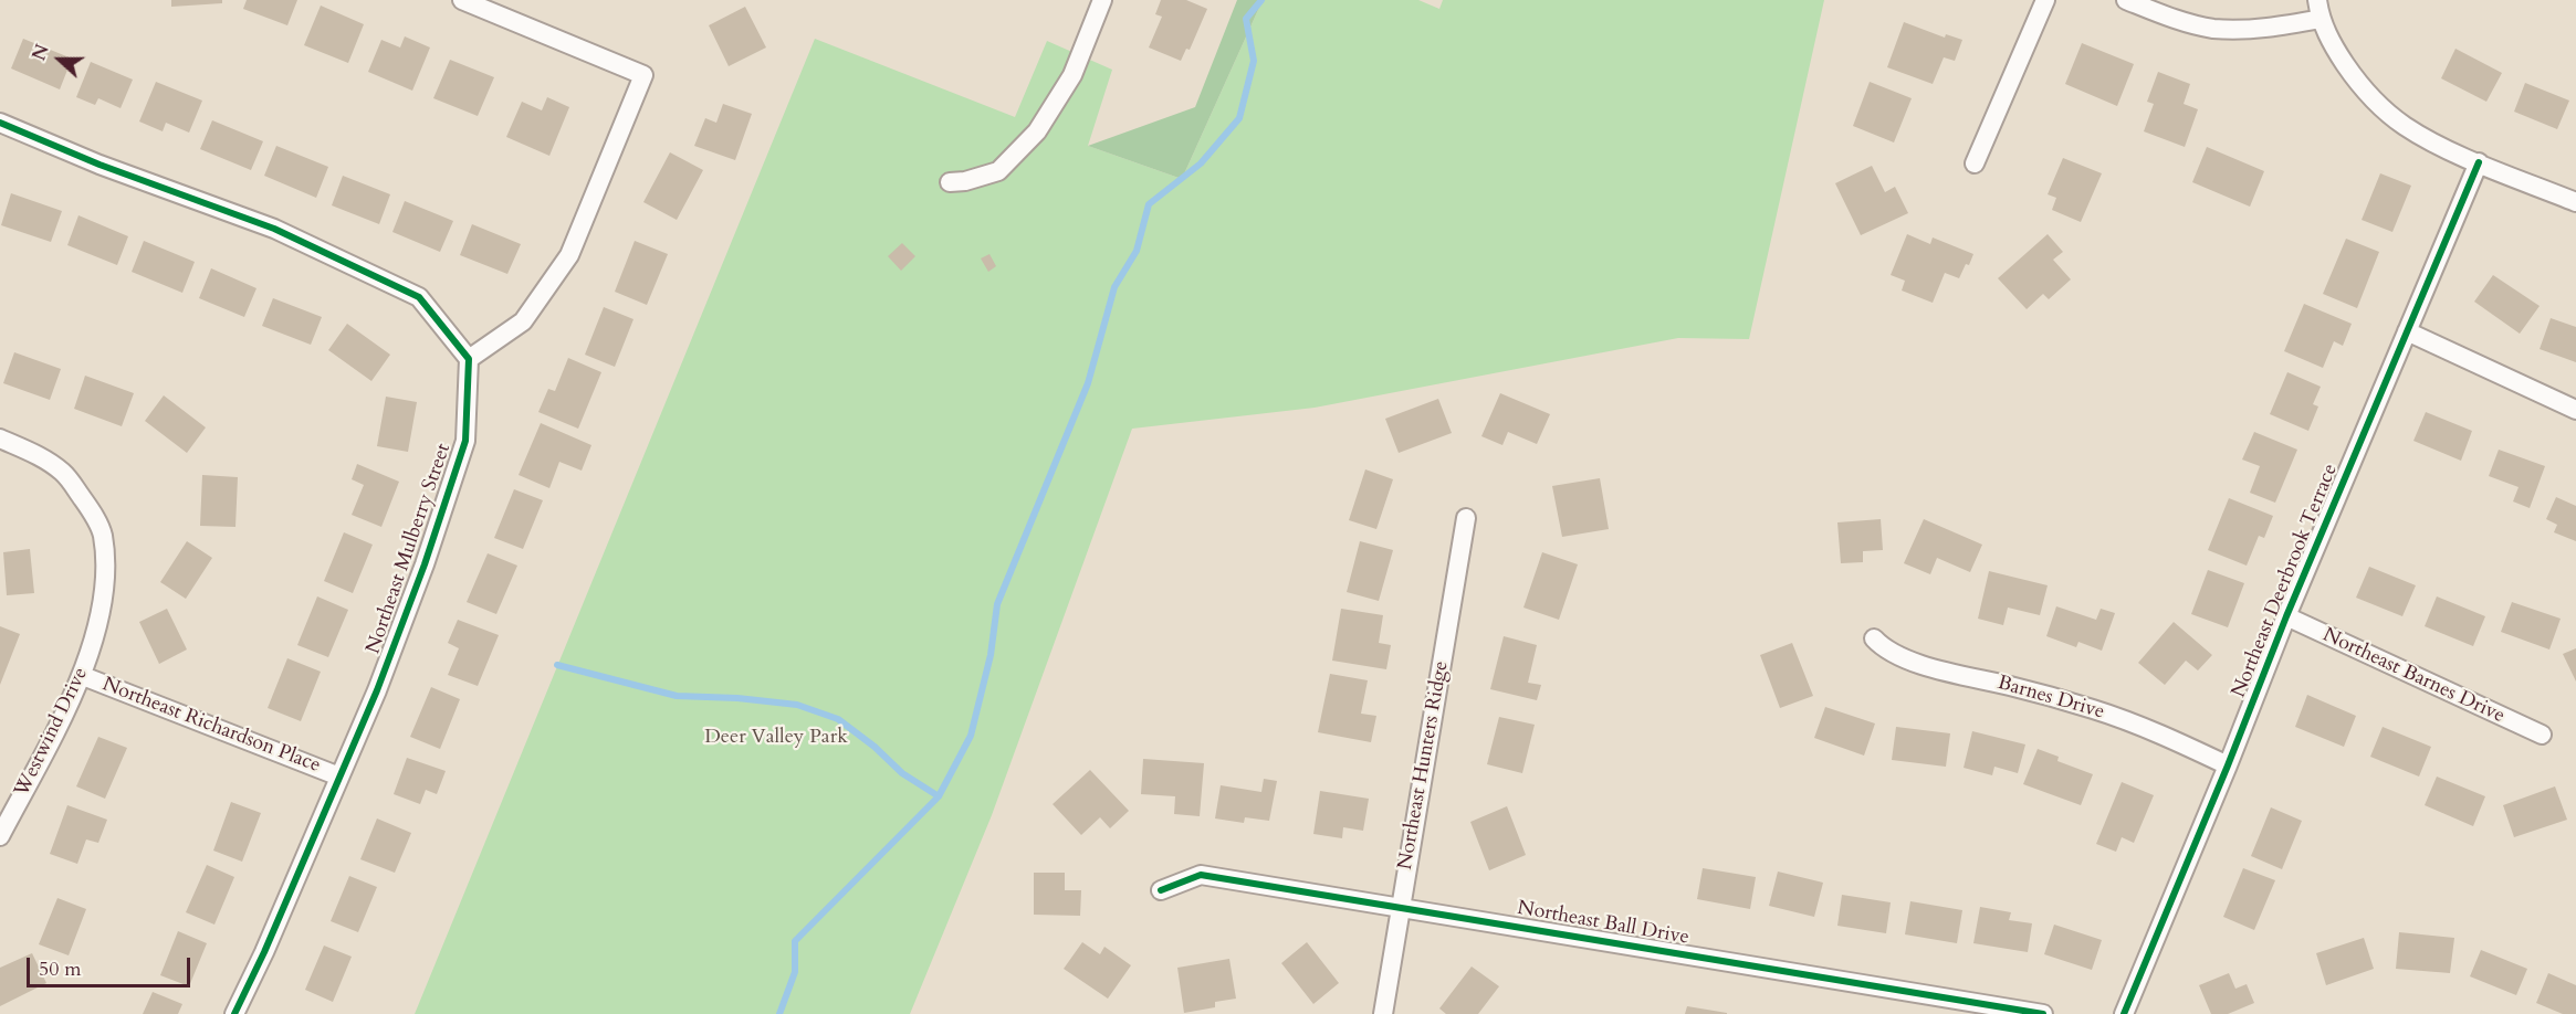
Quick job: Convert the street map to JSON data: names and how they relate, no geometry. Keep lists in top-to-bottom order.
{
  "streets": {
    "street": [
      "Northeast Mulberry Street",
      "Northeast Deerbrook Terrace",
      "Northeast Barnes Drive",
      "Barnes Drive",
      "Northeast Richardson Place",
      "Westwind Drive",
      "Northeast Hunters Ridge",
      "Northeast Ball Drive"
    ]
  },
  "crossings": [
    ["Northeast Mulberry Street", "Northeast Richardson Place"],
    ["Northeast Deerbrook Terrace", "Northeast Barnes Drive"],
    ["Northeast Deerbrook Terrace", "Barnes Drive"],
    ["Northeast Richardson Place", "Westwind Drive"],
    ["Northeast Hunters Ridge", "Northeast Ball Drive"]
  ],
  "parks": ["Deer Valley Park"],
  "scale_bar": "50 m",
  "north": "left"
}
